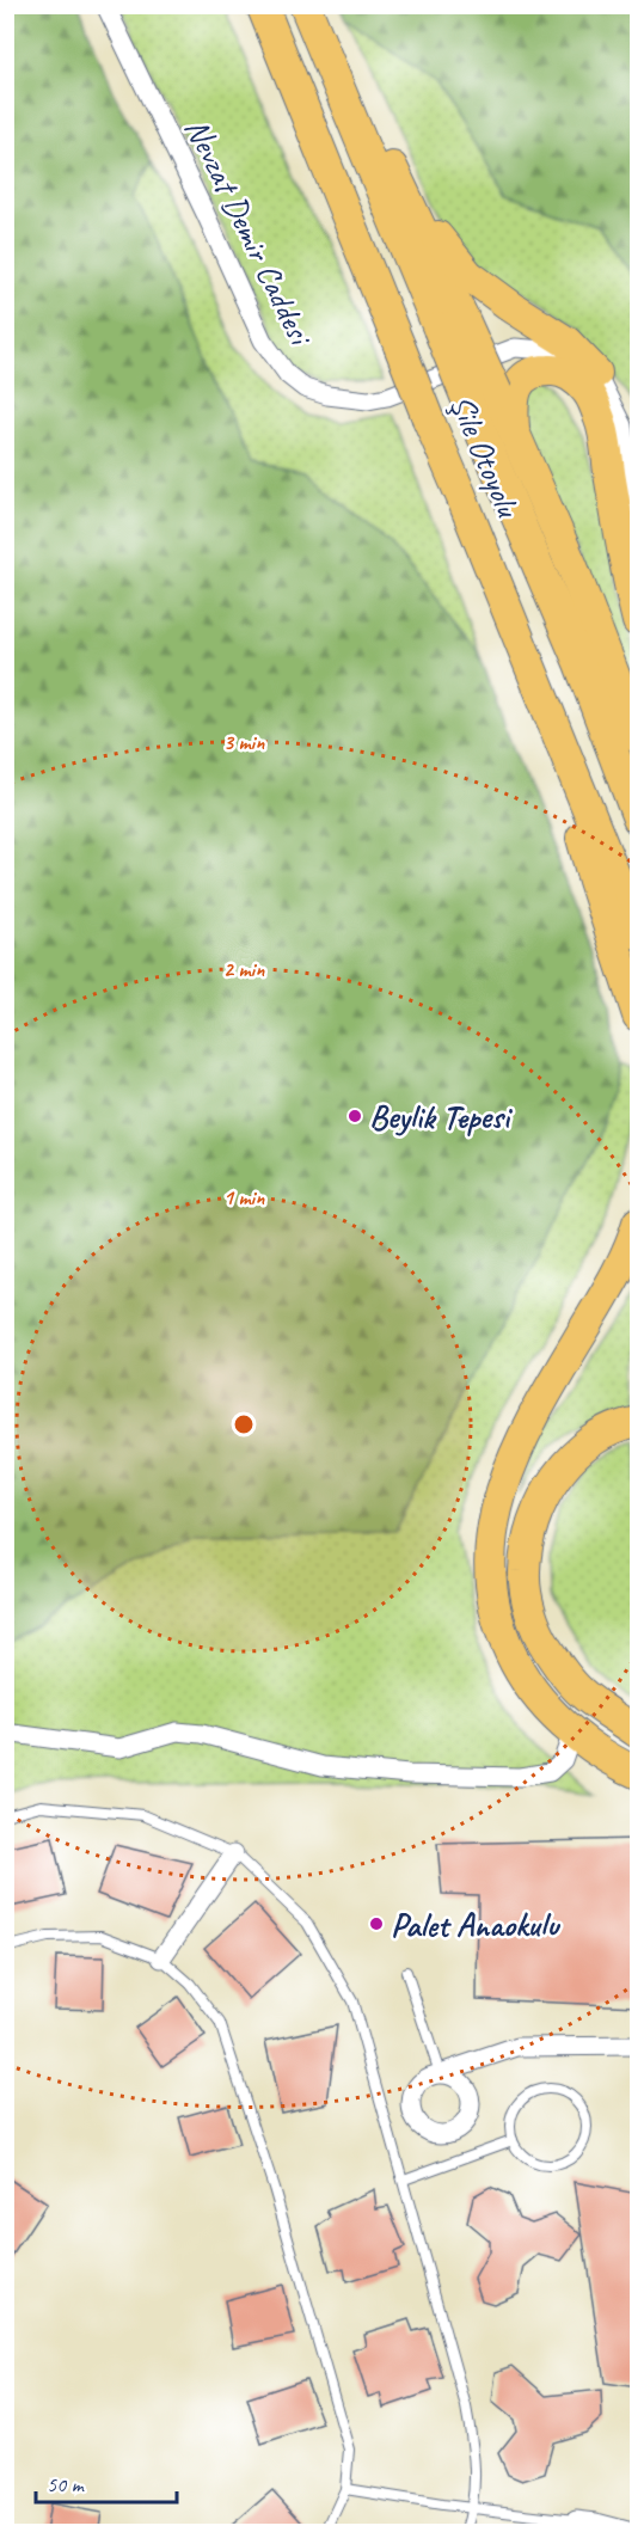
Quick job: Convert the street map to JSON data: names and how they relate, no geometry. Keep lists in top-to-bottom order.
{
  "streets": {
    "highway": ["Şile Otoyolu"],
    "street": ["Nevzat Demir Caddesi"]
  },
  "places": ["Beylik Tepesi", "Palet Anaokulu"],
  "scale_bar": "50 m",
  "rings": ["3 min", "2 min", "1 min"]
}
